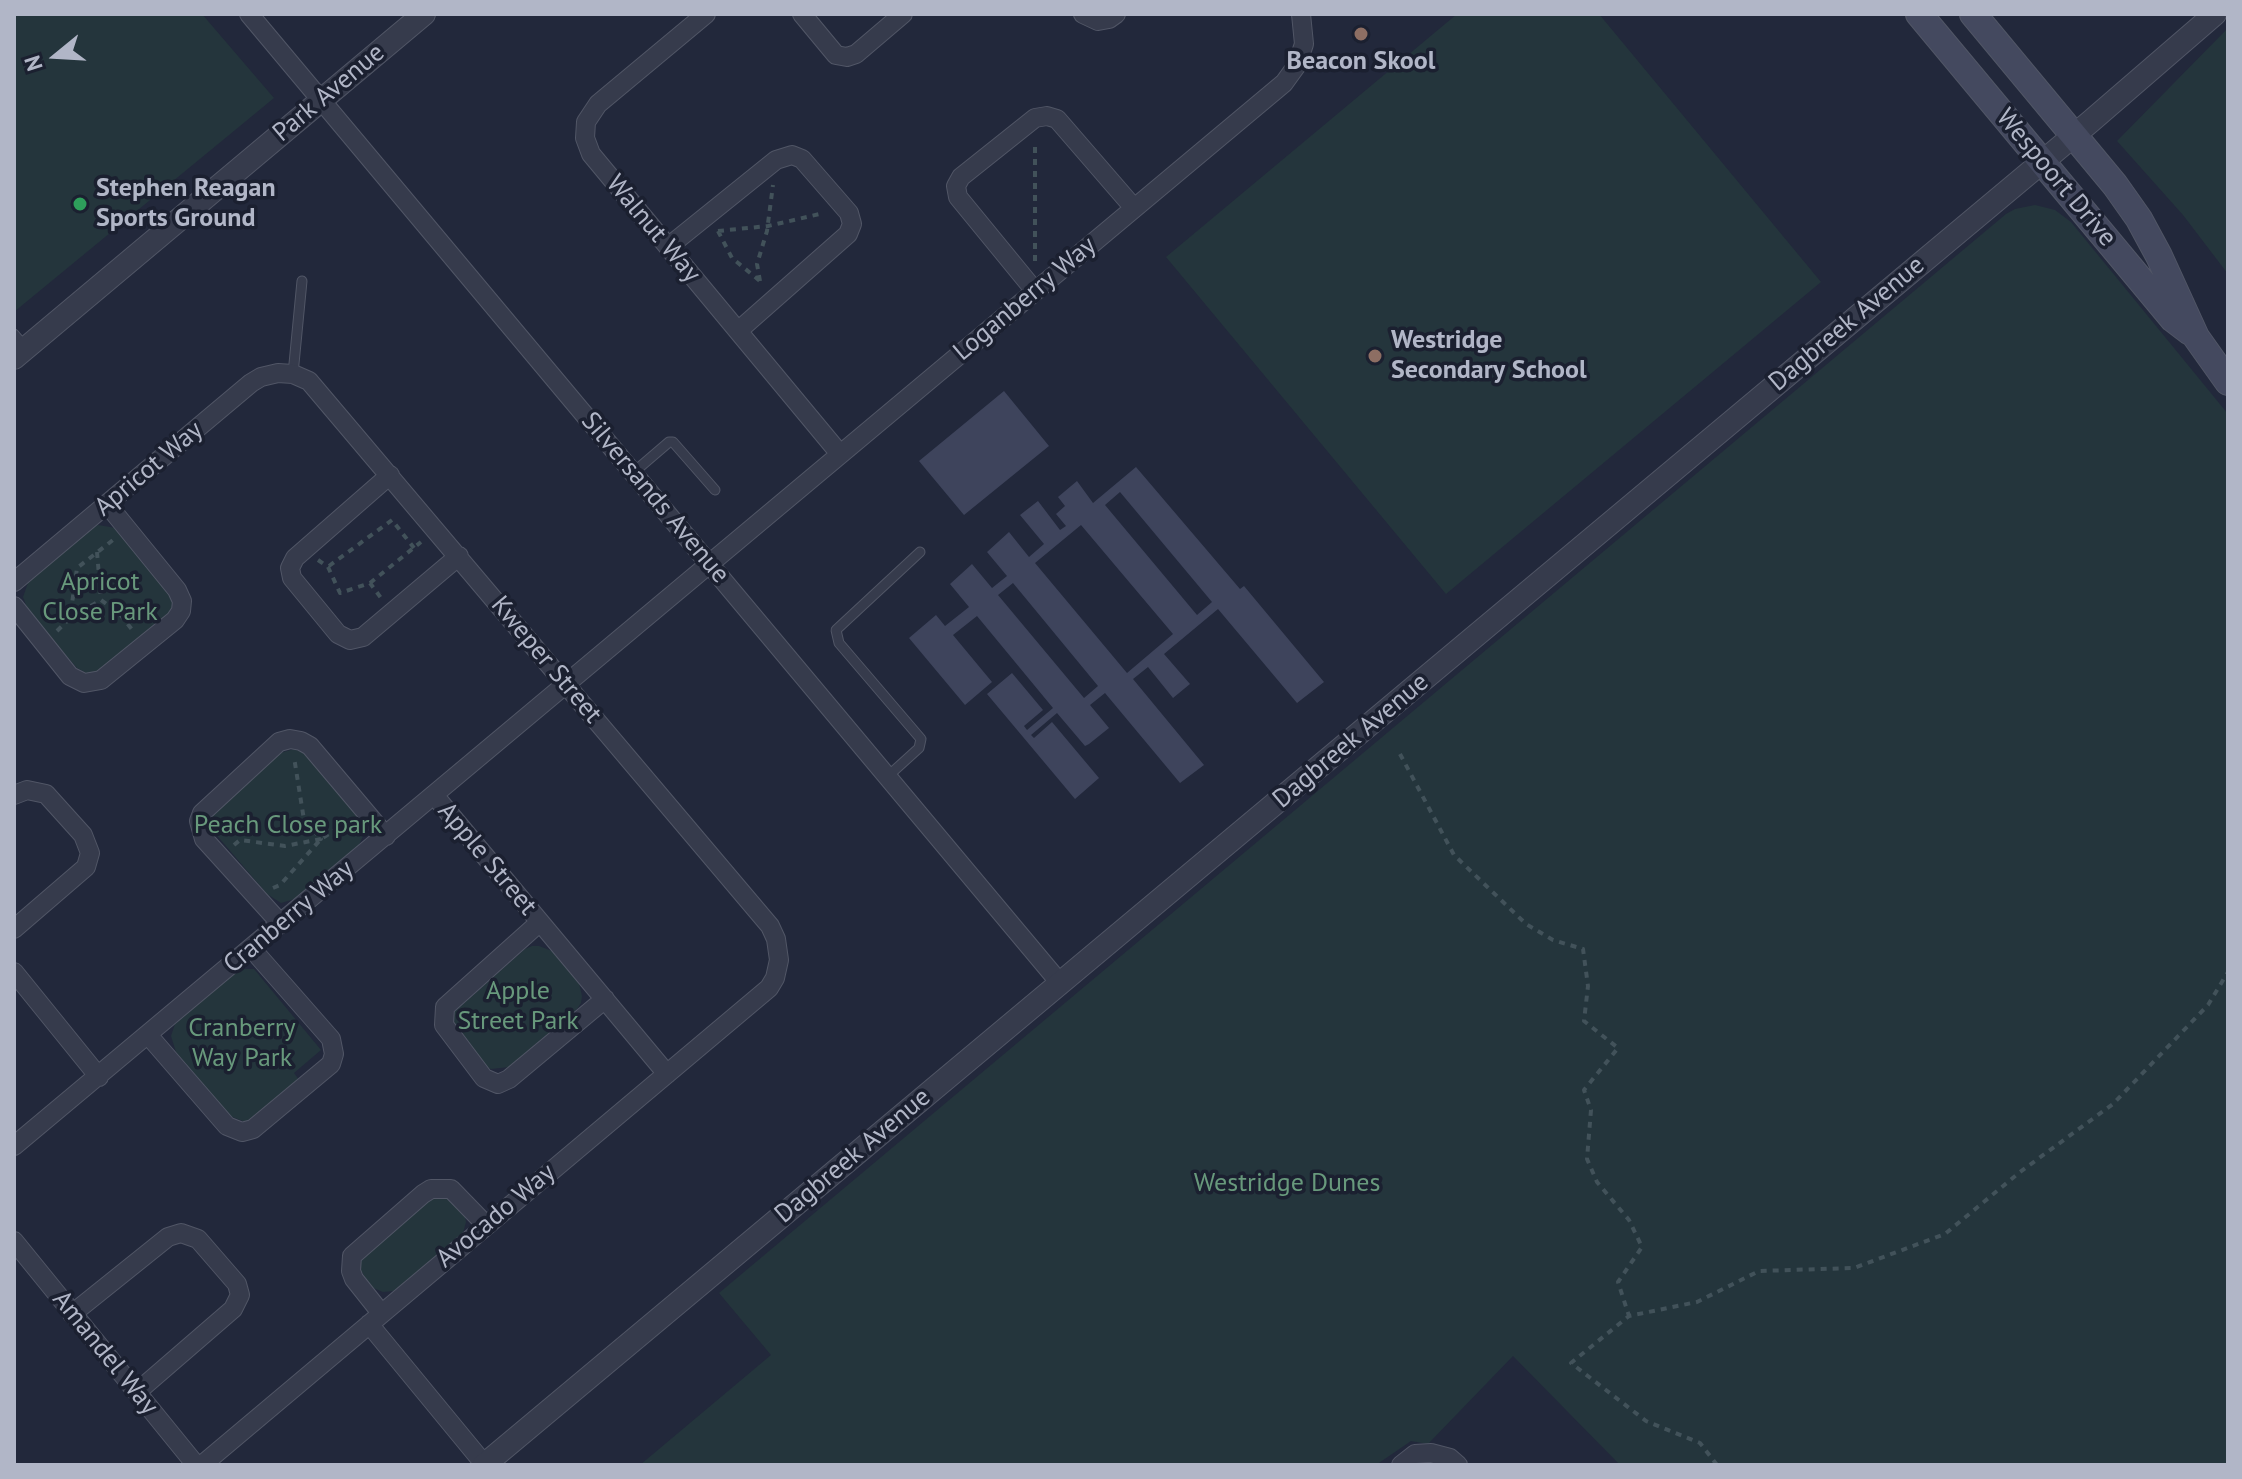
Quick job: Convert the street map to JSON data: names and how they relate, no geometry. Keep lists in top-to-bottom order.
{
  "streets": {
    "main road": ["Wespoort Drive"],
    "street": [
      "Park Avenue",
      "Walnut Way",
      "Loganberry Way",
      "Dagbreek Avenue",
      "Apricot Way",
      "Silversands Avenue",
      "Kweper Street",
      "Apple Street",
      "Cranberry Way",
      "Avocado Way",
      "Amandel Way"
    ]
  },
  "crossings": [
    ["Park Avenue", "Silversands Avenue"],
    ["Wespoort Drive", "Dagbreek Avenue"],
    ["Walnut Way", "Loganberry Way"],
    ["Loganberry Way", "Silversands Avenue"],
    ["Loganberry Way", "Cranberry Way"],
    ["Dagbreek Avenue", "Silversands Avenue"],
    ["Apricot Way", "Kweper Street"],
    ["Silversands Avenue", "Cranberry Way"],
    ["Kweper Street", "Cranberry Way"],
    ["Kweper Street", "Avocado Way"],
    ["Apple Street", "Cranberry Way"],
    ["Apple Street", "Avocado Way"]
  ],
  "parks": [
    "Apricot Close Park",
    "Peach Close park",
    "Apple Street Park",
    "Cranberry Way Park",
    "Westridge Dunes"
  ],
  "places": ["Beacon Skool", "Stephen Reagan Sports Ground", "Westridge Secondary School"],
  "north": "left"
}
